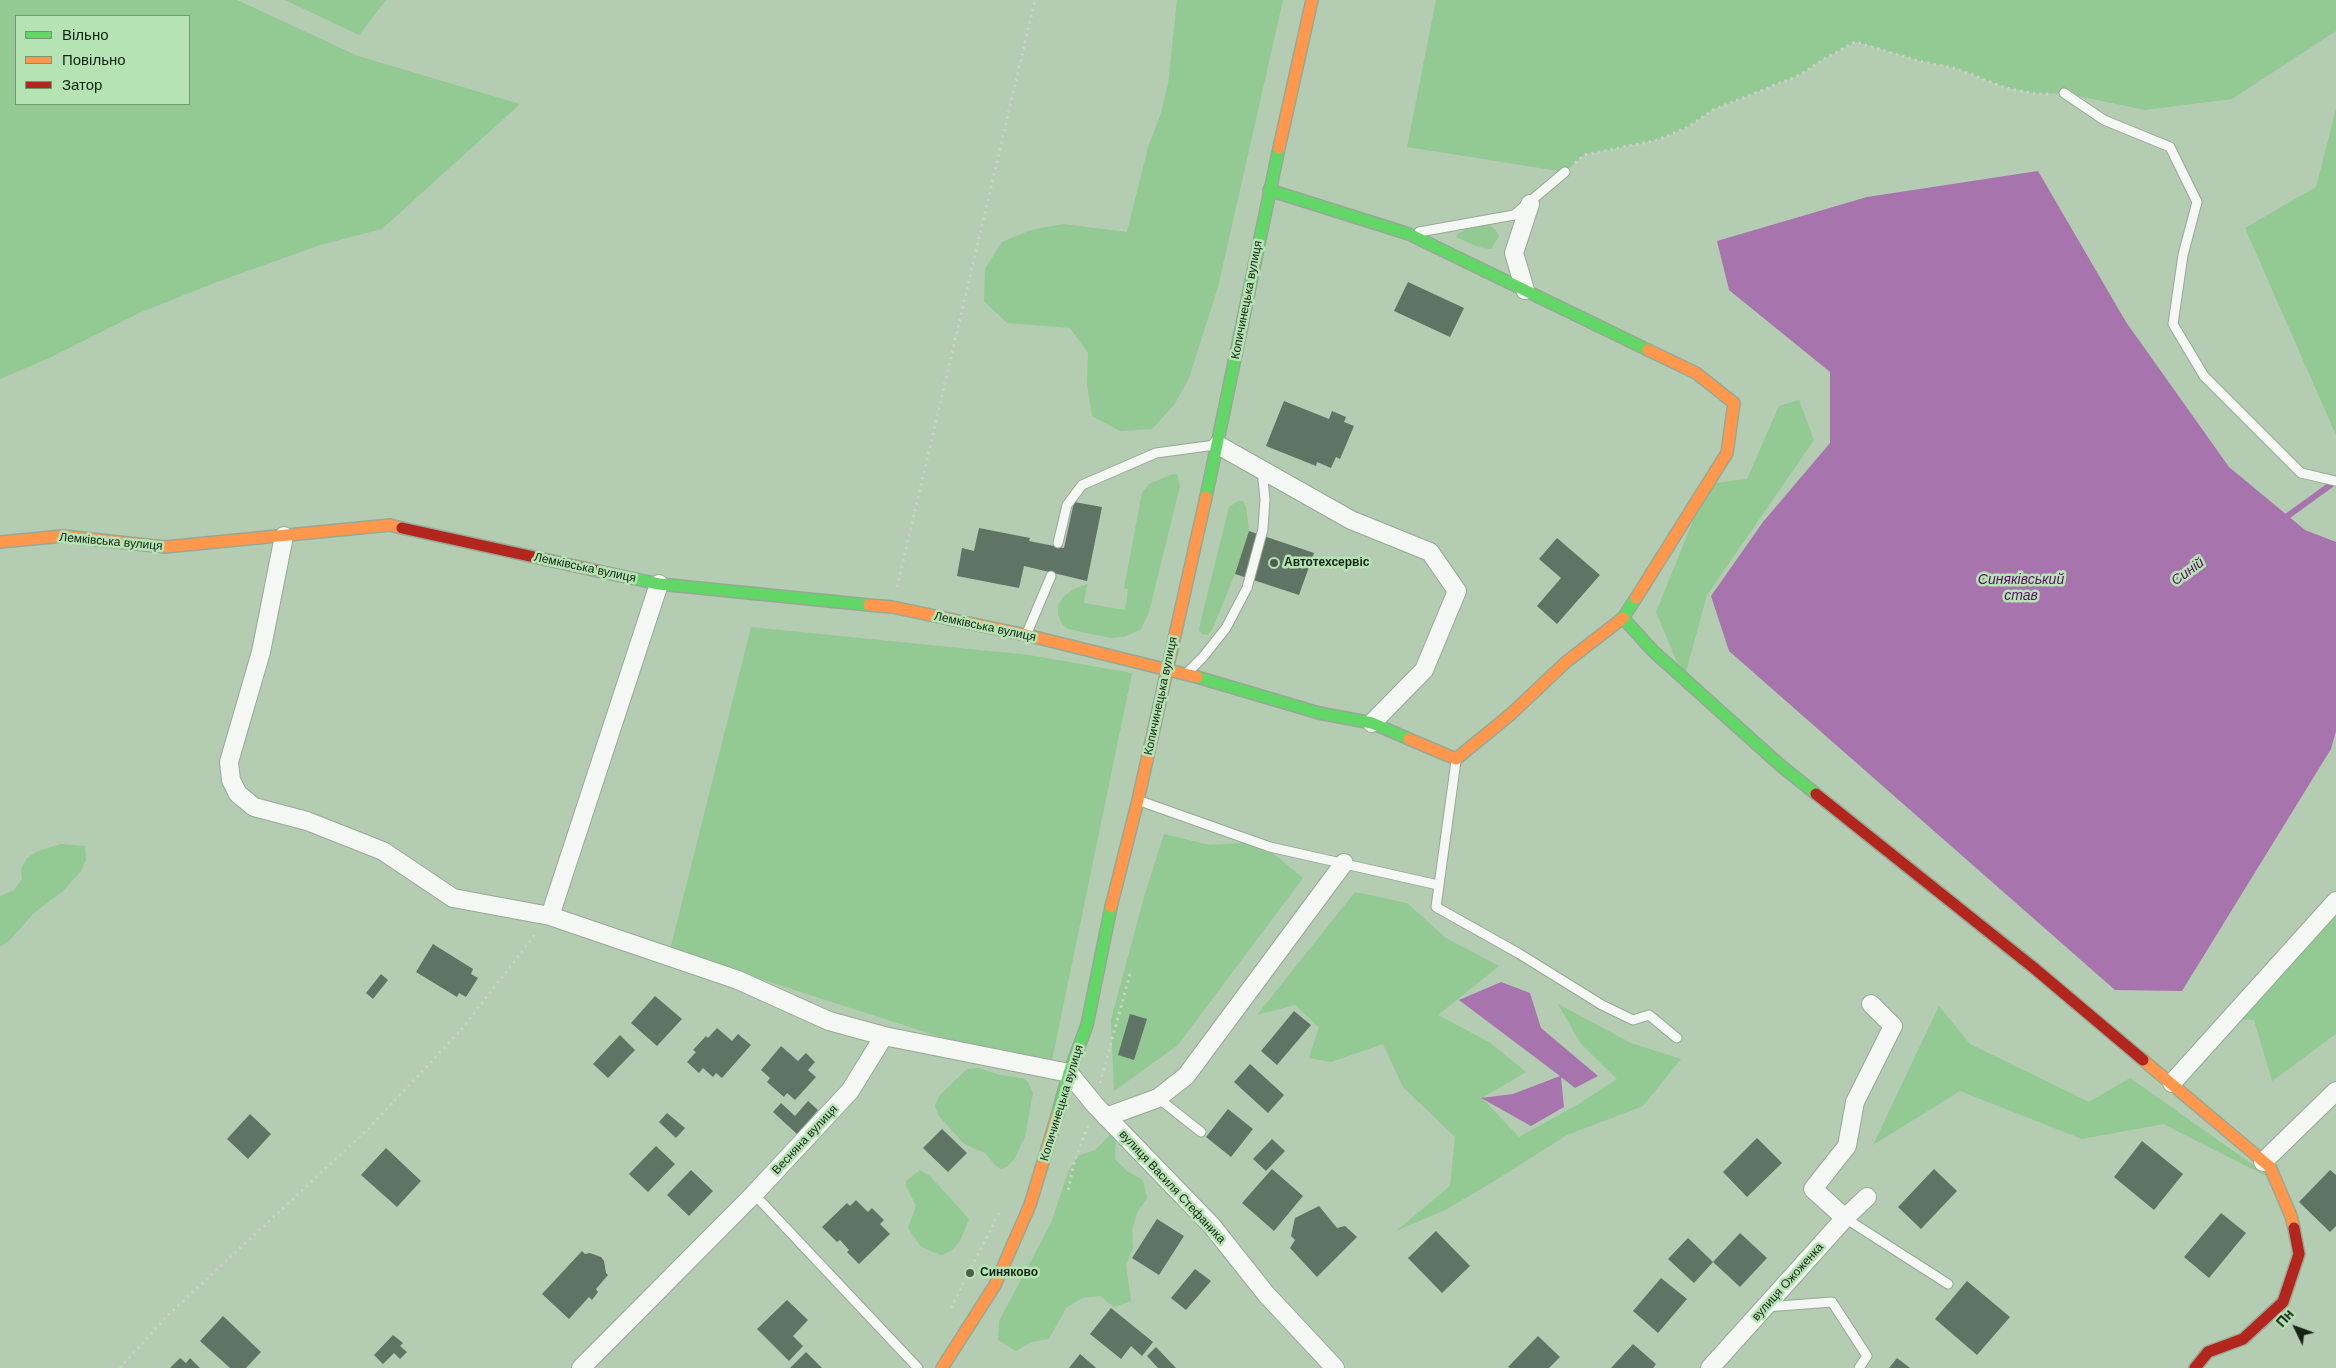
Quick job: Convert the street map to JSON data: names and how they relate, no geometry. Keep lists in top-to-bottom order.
{
  "streets": {
    "street": [
      "Копичинецька вулиця",
      "Лемківська вулиця",
      "Весняна вулиця",
      "вулиця Василя Стефаника",
      "вулиця Ожоженка"
    ]
  },
  "crossings": [
    ["Копичинецька вулиця", "Лемківська вулиця"],
    ["Копичинецька вулиця", "вулиця Василя Стефаника"]
  ],
  "water": ["Синій", "Синяківський став"],
  "places": ["Автотехсервіс", "Синяково"],
  "legend": ["Вільно", "Повільно", "Затор"],
  "north": "top left"
}
